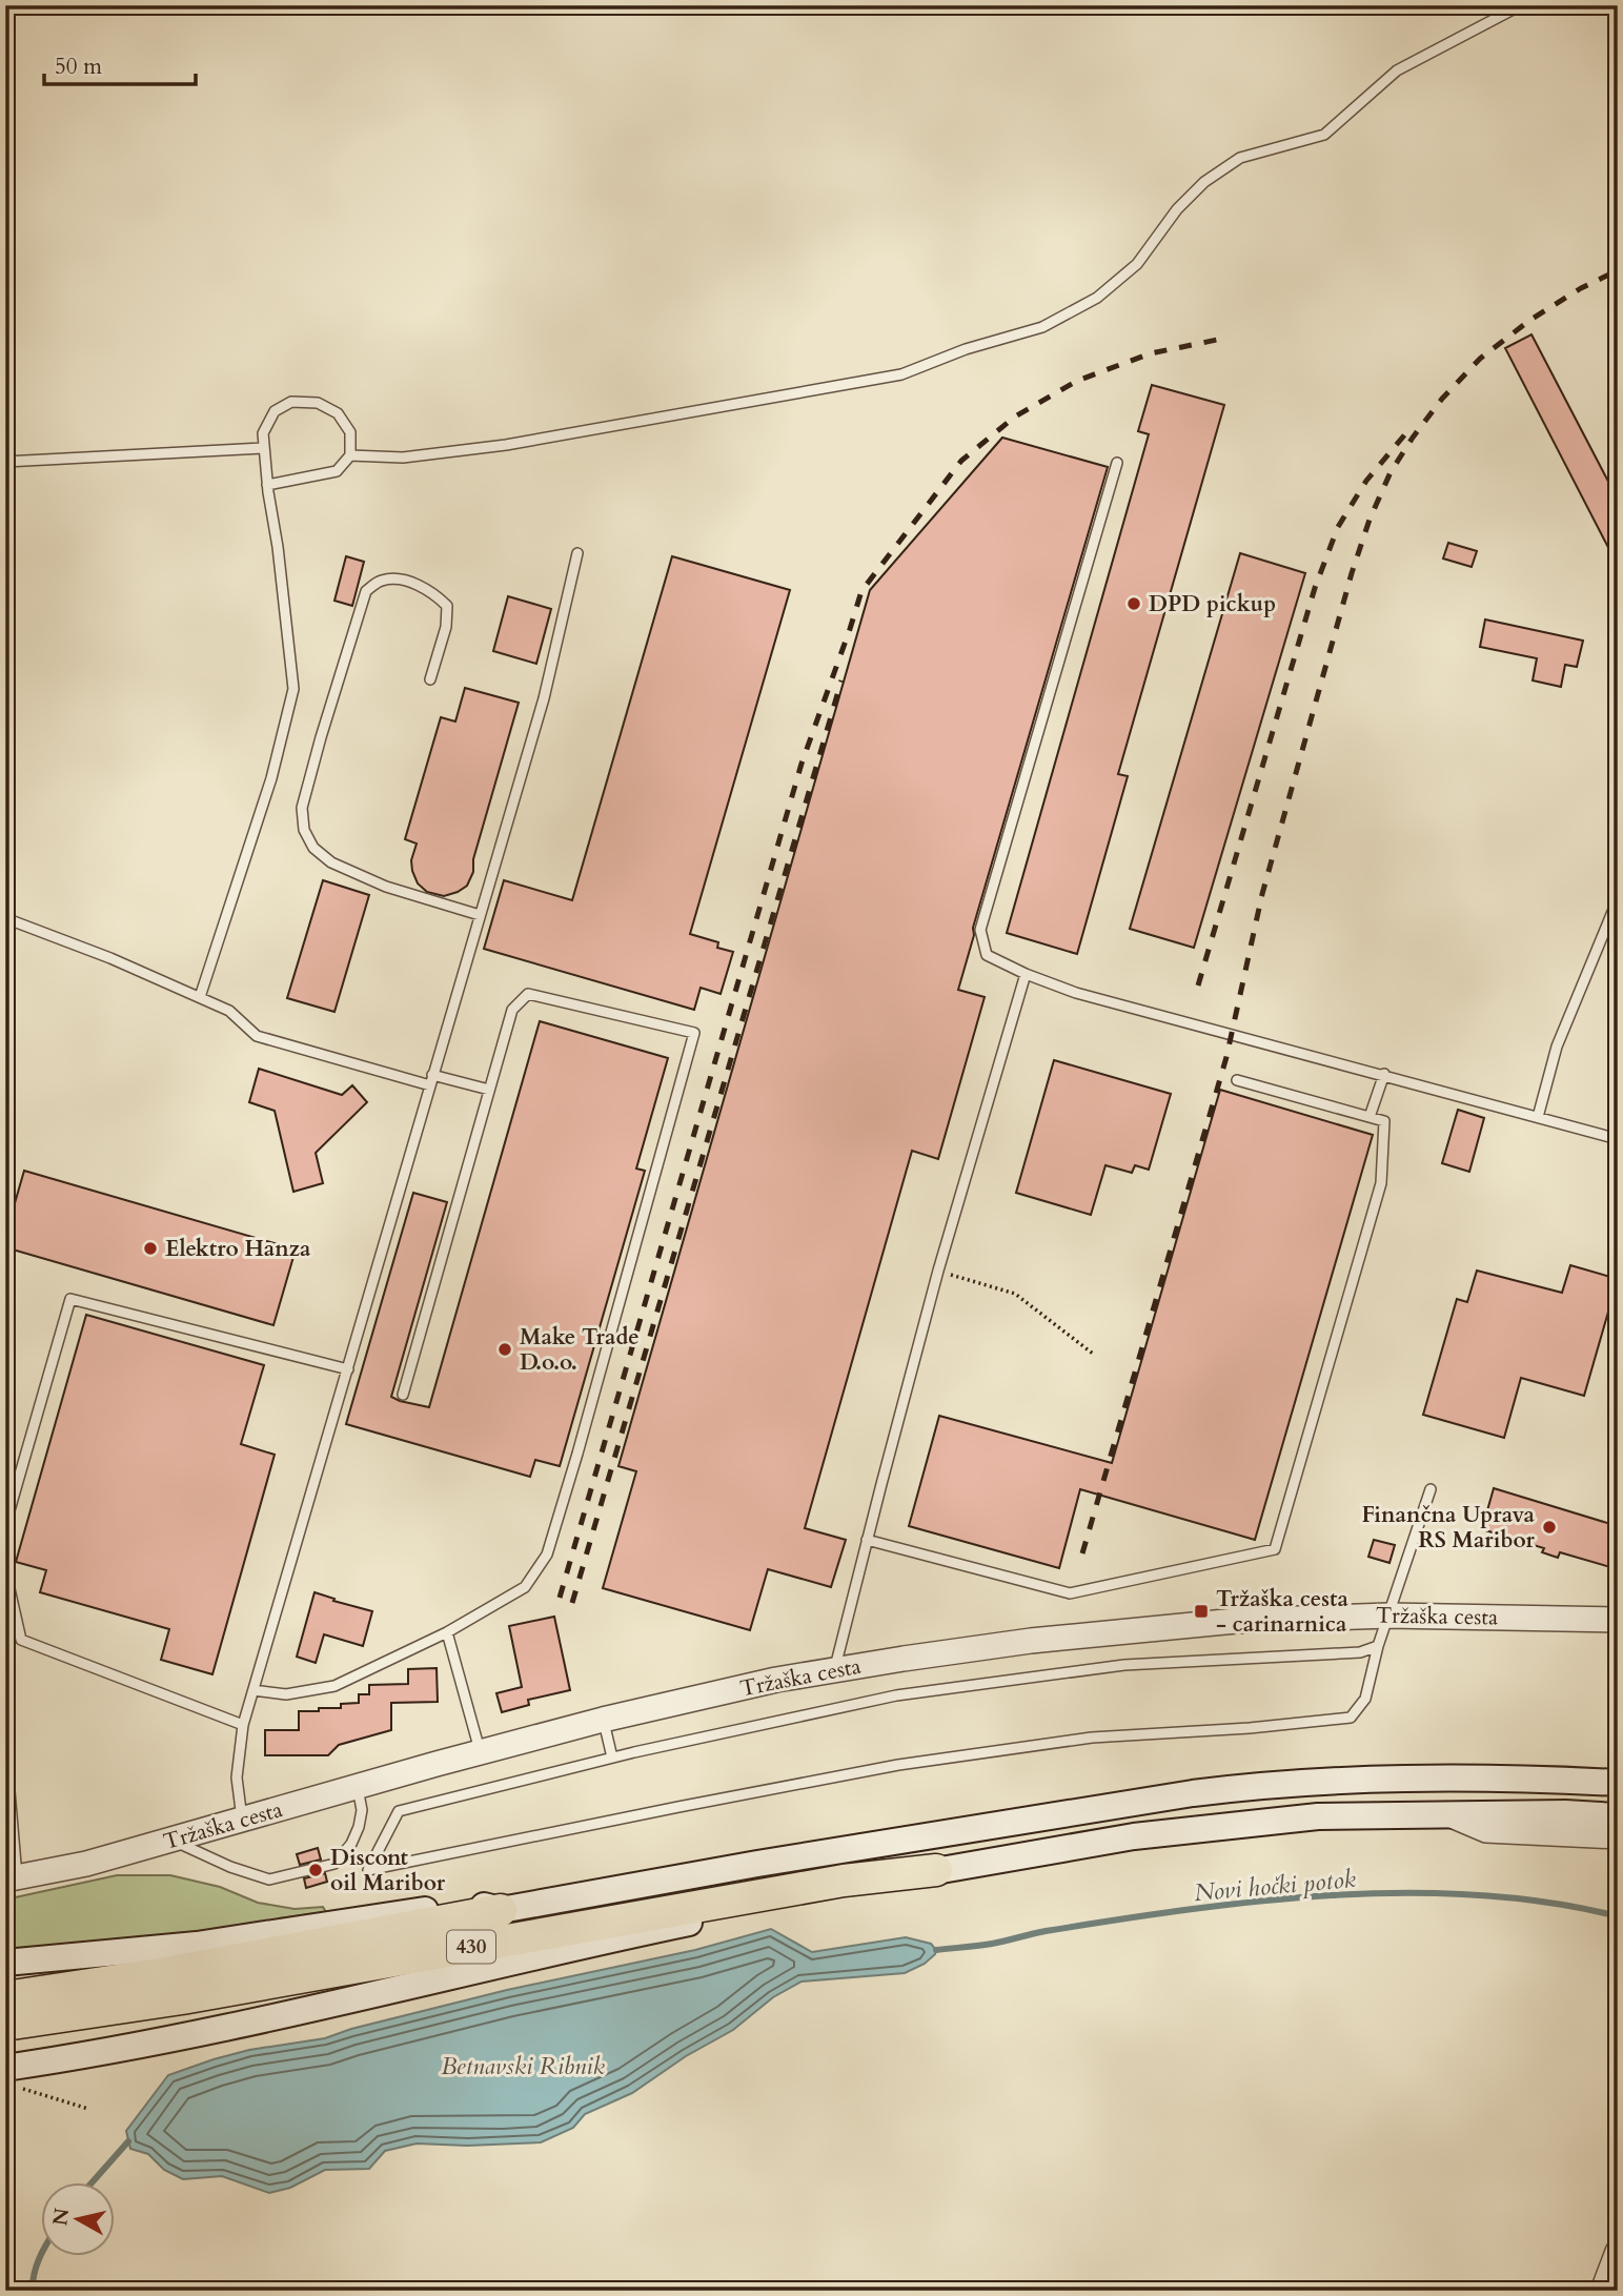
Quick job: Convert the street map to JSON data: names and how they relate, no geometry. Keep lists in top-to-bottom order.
{
  "streets": {
    "highway": ["430"],
    "street": ["Tržaška cesta"]
  },
  "water": ["Novi hočki potok", "Betnavski Ribnik"],
  "places": {
    "other": [
      "DPD pickup",
      "Elektro Hanza",
      "Make Trade D.o.o.",
      "Finančna Uprava RS Maribor",
      "Discont oil Maribor"
    ],
    "transit": ["Tržaška cesta - carinarnica"]
  },
  "scale_bar": "50 m",
  "north": "left"
}
